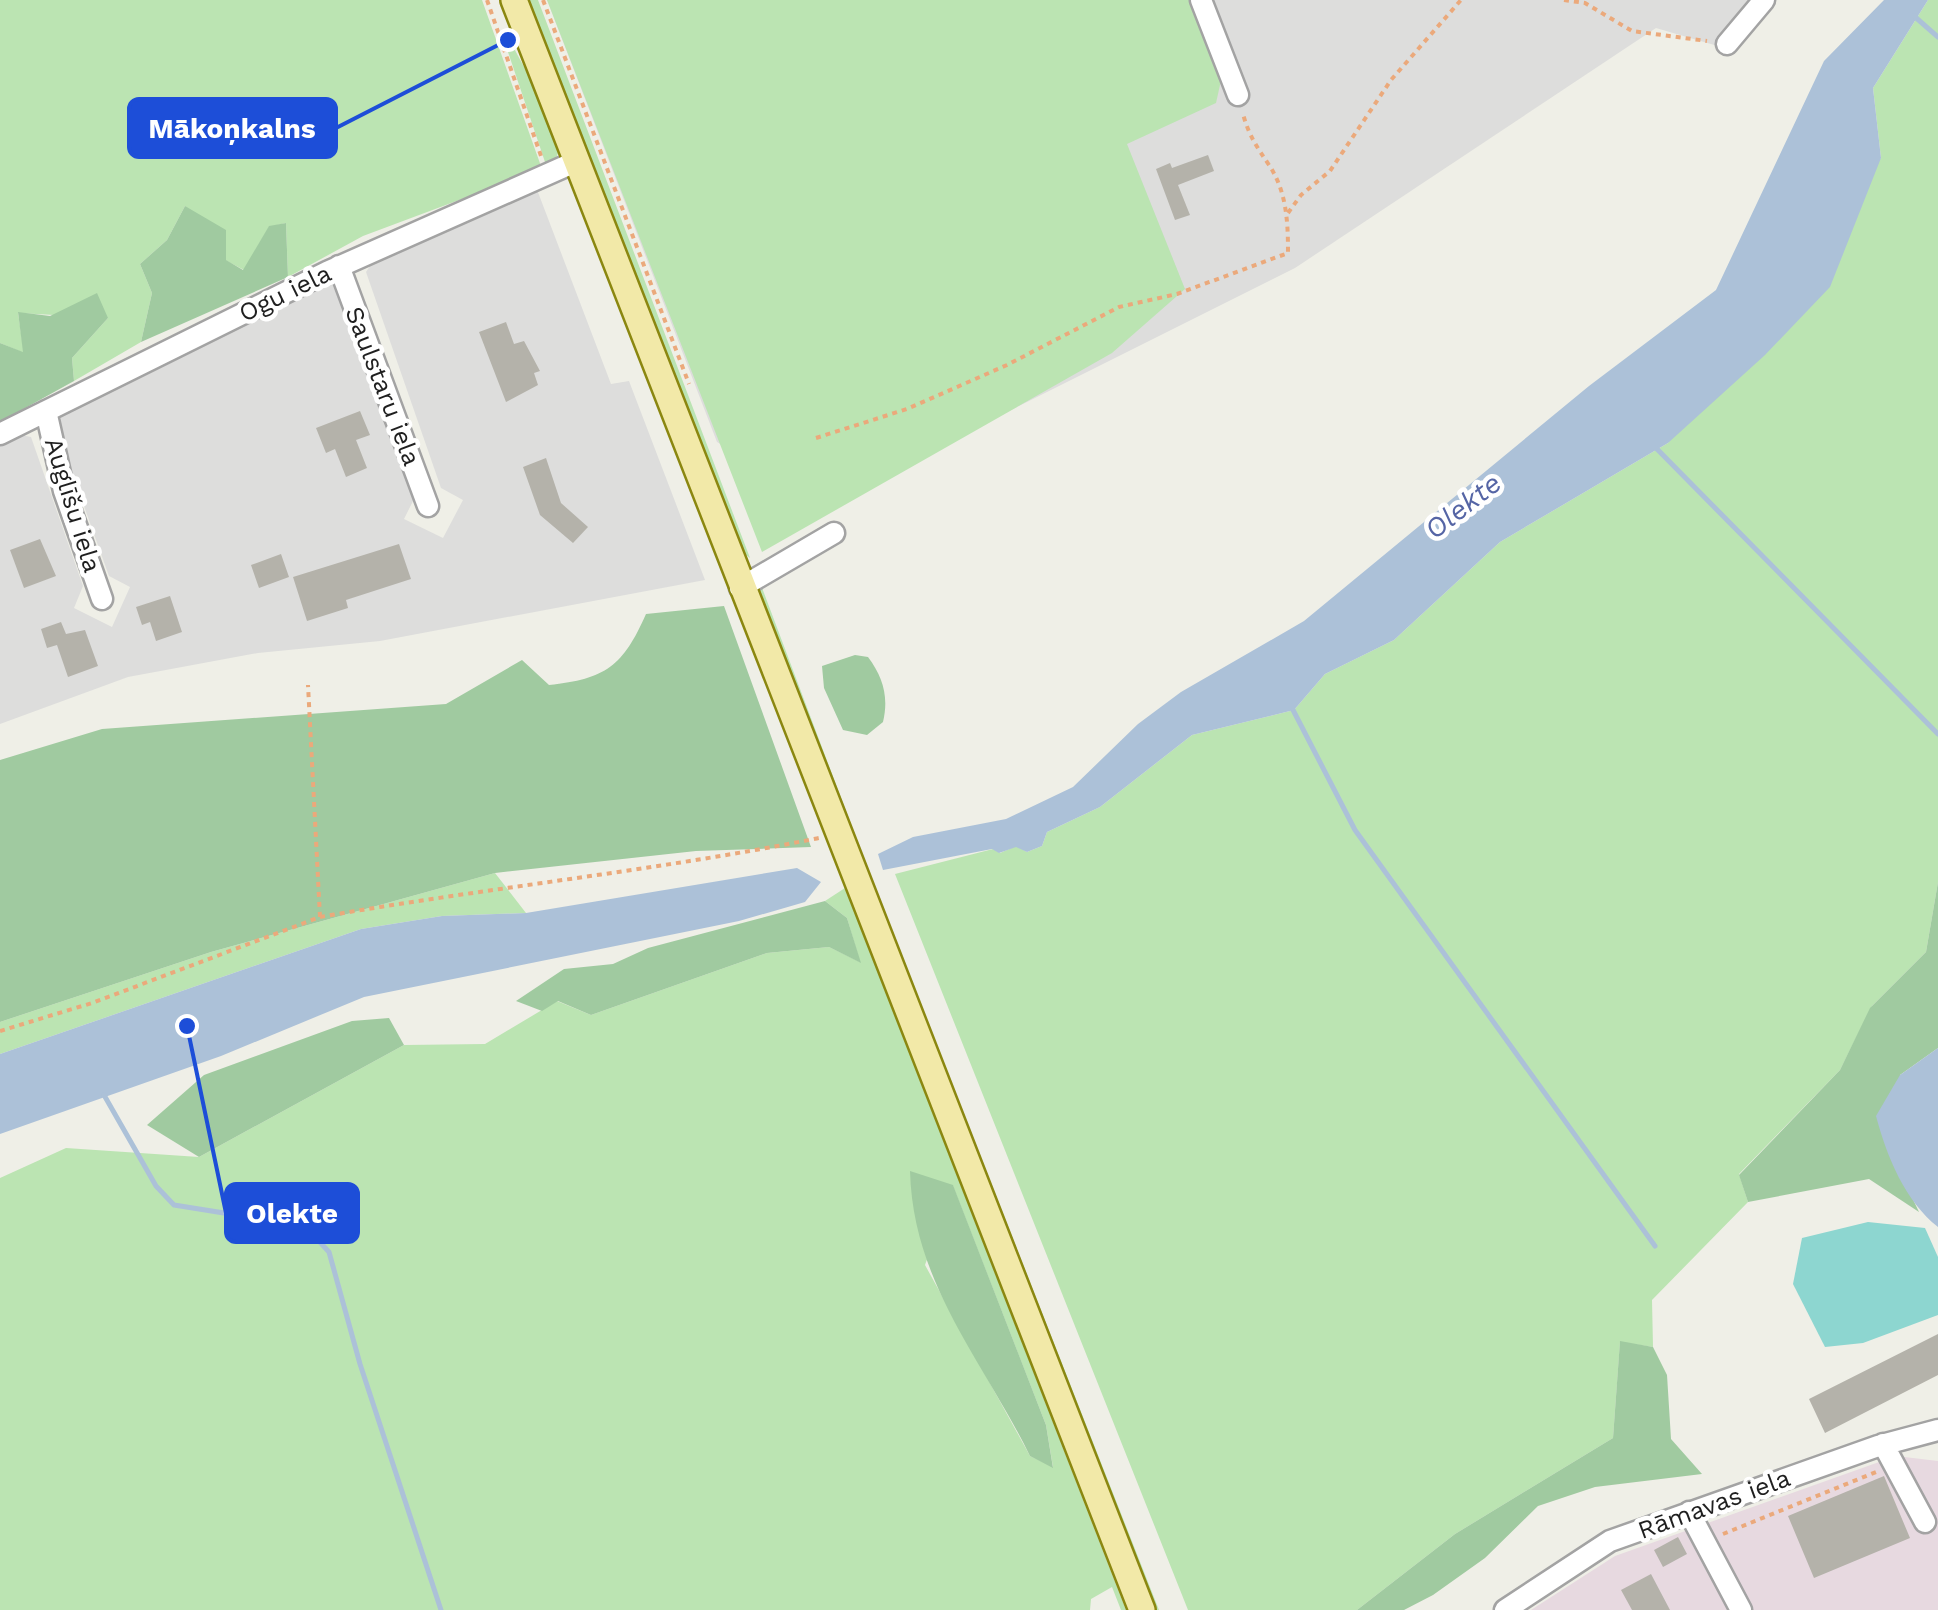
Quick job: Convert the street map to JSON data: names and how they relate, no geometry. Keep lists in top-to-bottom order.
{
  "streets": {
    "street": [
      "Ogu iela",
      "Saulstaru iela",
      "Auglīšu iela",
      "Rāmavas iela"
    ]
  },
  "crossings": [
    ["Ogu iela", "Saulstaru iela"],
    ["Ogu iela", "Auglīšu iela"]
  ],
  "water": ["Olekte"],
  "places": ["Mākoņkalns", "Olekte"]
}
